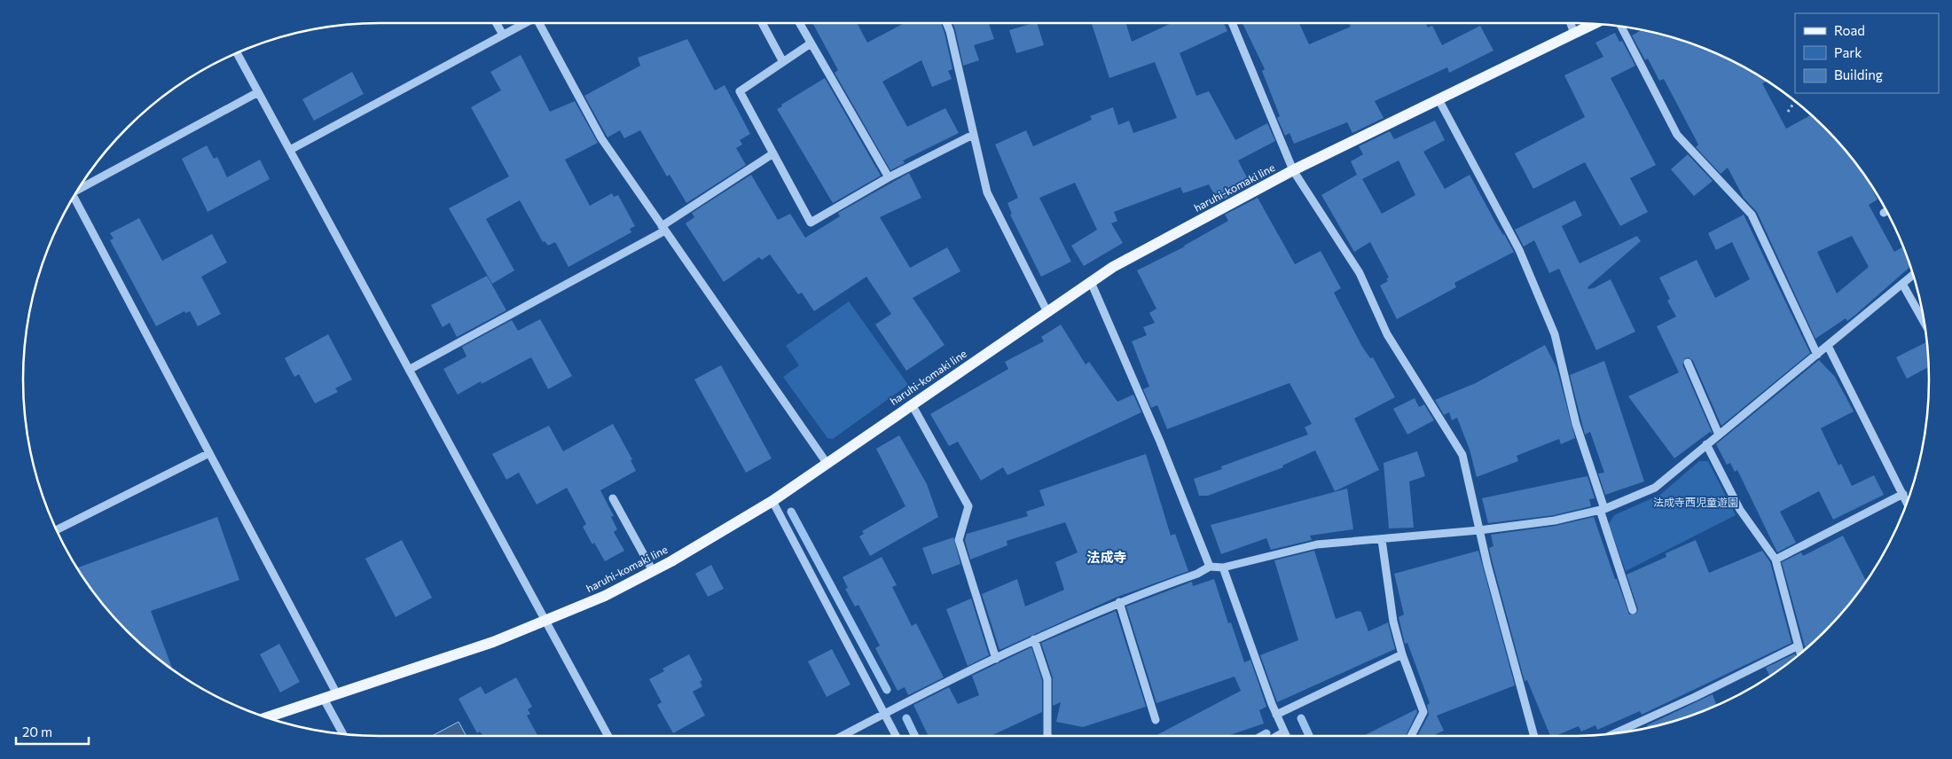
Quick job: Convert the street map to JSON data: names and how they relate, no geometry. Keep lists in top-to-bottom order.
{
  "streets": {
    "main road": ["haruhi-komaki line"]
  },
  "districts": ["法成寺"],
  "parks": ["法成寺西児童遊園"],
  "legend": ["Road", "Park", "Building"],
  "scale_bar": "20 m"
}
